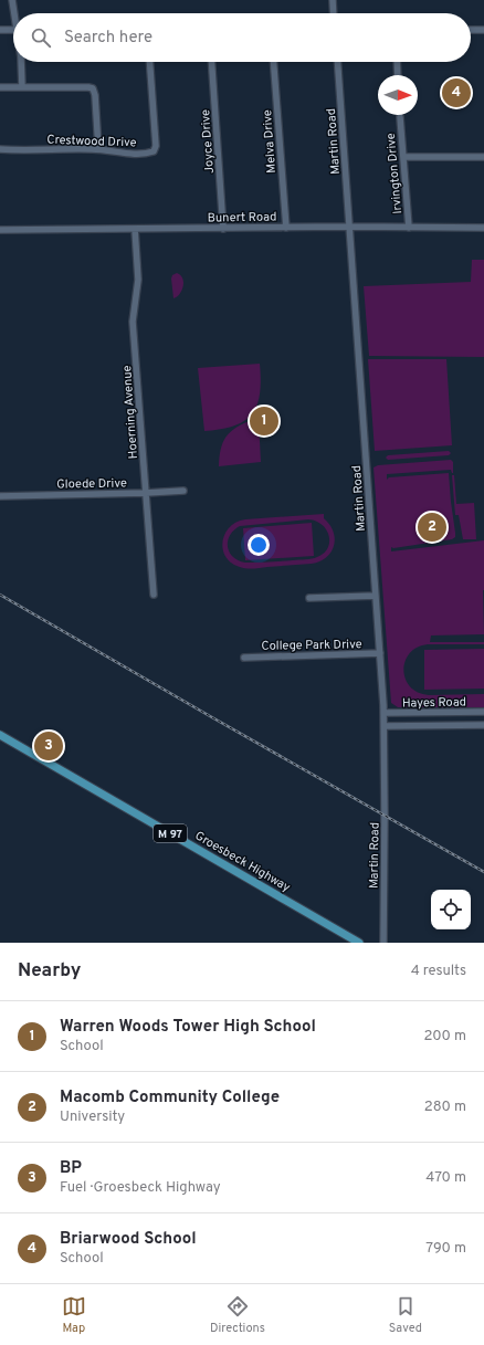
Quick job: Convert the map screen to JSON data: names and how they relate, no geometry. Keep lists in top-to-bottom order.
{
  "streets": {
    "main road": ["M 97", "Groesbeck Highway"],
    "street": [
      "Crestwood Drive",
      "Joyce Drive",
      "Melva Drive",
      "Martin Road",
      "Irvington Drive",
      "Bunert Road",
      "Hoerning Avenue",
      "Gloede Drive",
      "College Park Drive",
      "Hayes Road"
    ]
  },
  "crossings": [
    ["Joyce Drive", "Bunert Road"],
    ["Melva Drive", "Bunert Road"],
    ["Martin Road", "Bunert Road"],
    ["Martin Road", "College Park Drive"],
    ["Martin Road", "Hayes Road"],
    ["Irvington Drive", "Bunert Road"],
    ["Bunert Road", "Hoerning Avenue"],
    ["Hoerning Avenue", "Gloede Drive"]
  ],
  "north": "right",
  "page": {
    "search": "Search here",
    "pins": [
      "4",
      "1",
      "2",
      "3"
    ],
    "heading": ["Nearby", "4 results"],
    "list": [
      {
        "mark": "1",
        "name": "Warren Woods Tower High School",
        "note": "School",
        "value": "200 m"
      },
      {
        "mark": "2",
        "name": "Macomb Community College",
        "note": "University",
        "value": "280 m"
      },
      {
        "mark": "3",
        "name": "BP",
        "note": "Fuel · Groesbeck Highway",
        "value": "470 m"
      },
      {
        "mark": "4",
        "name": "Briarwood School",
        "note": "School",
        "value": "790 m"
      }
    ],
    "nav": ["Map", "Directions", "Saved"]
  }
}
